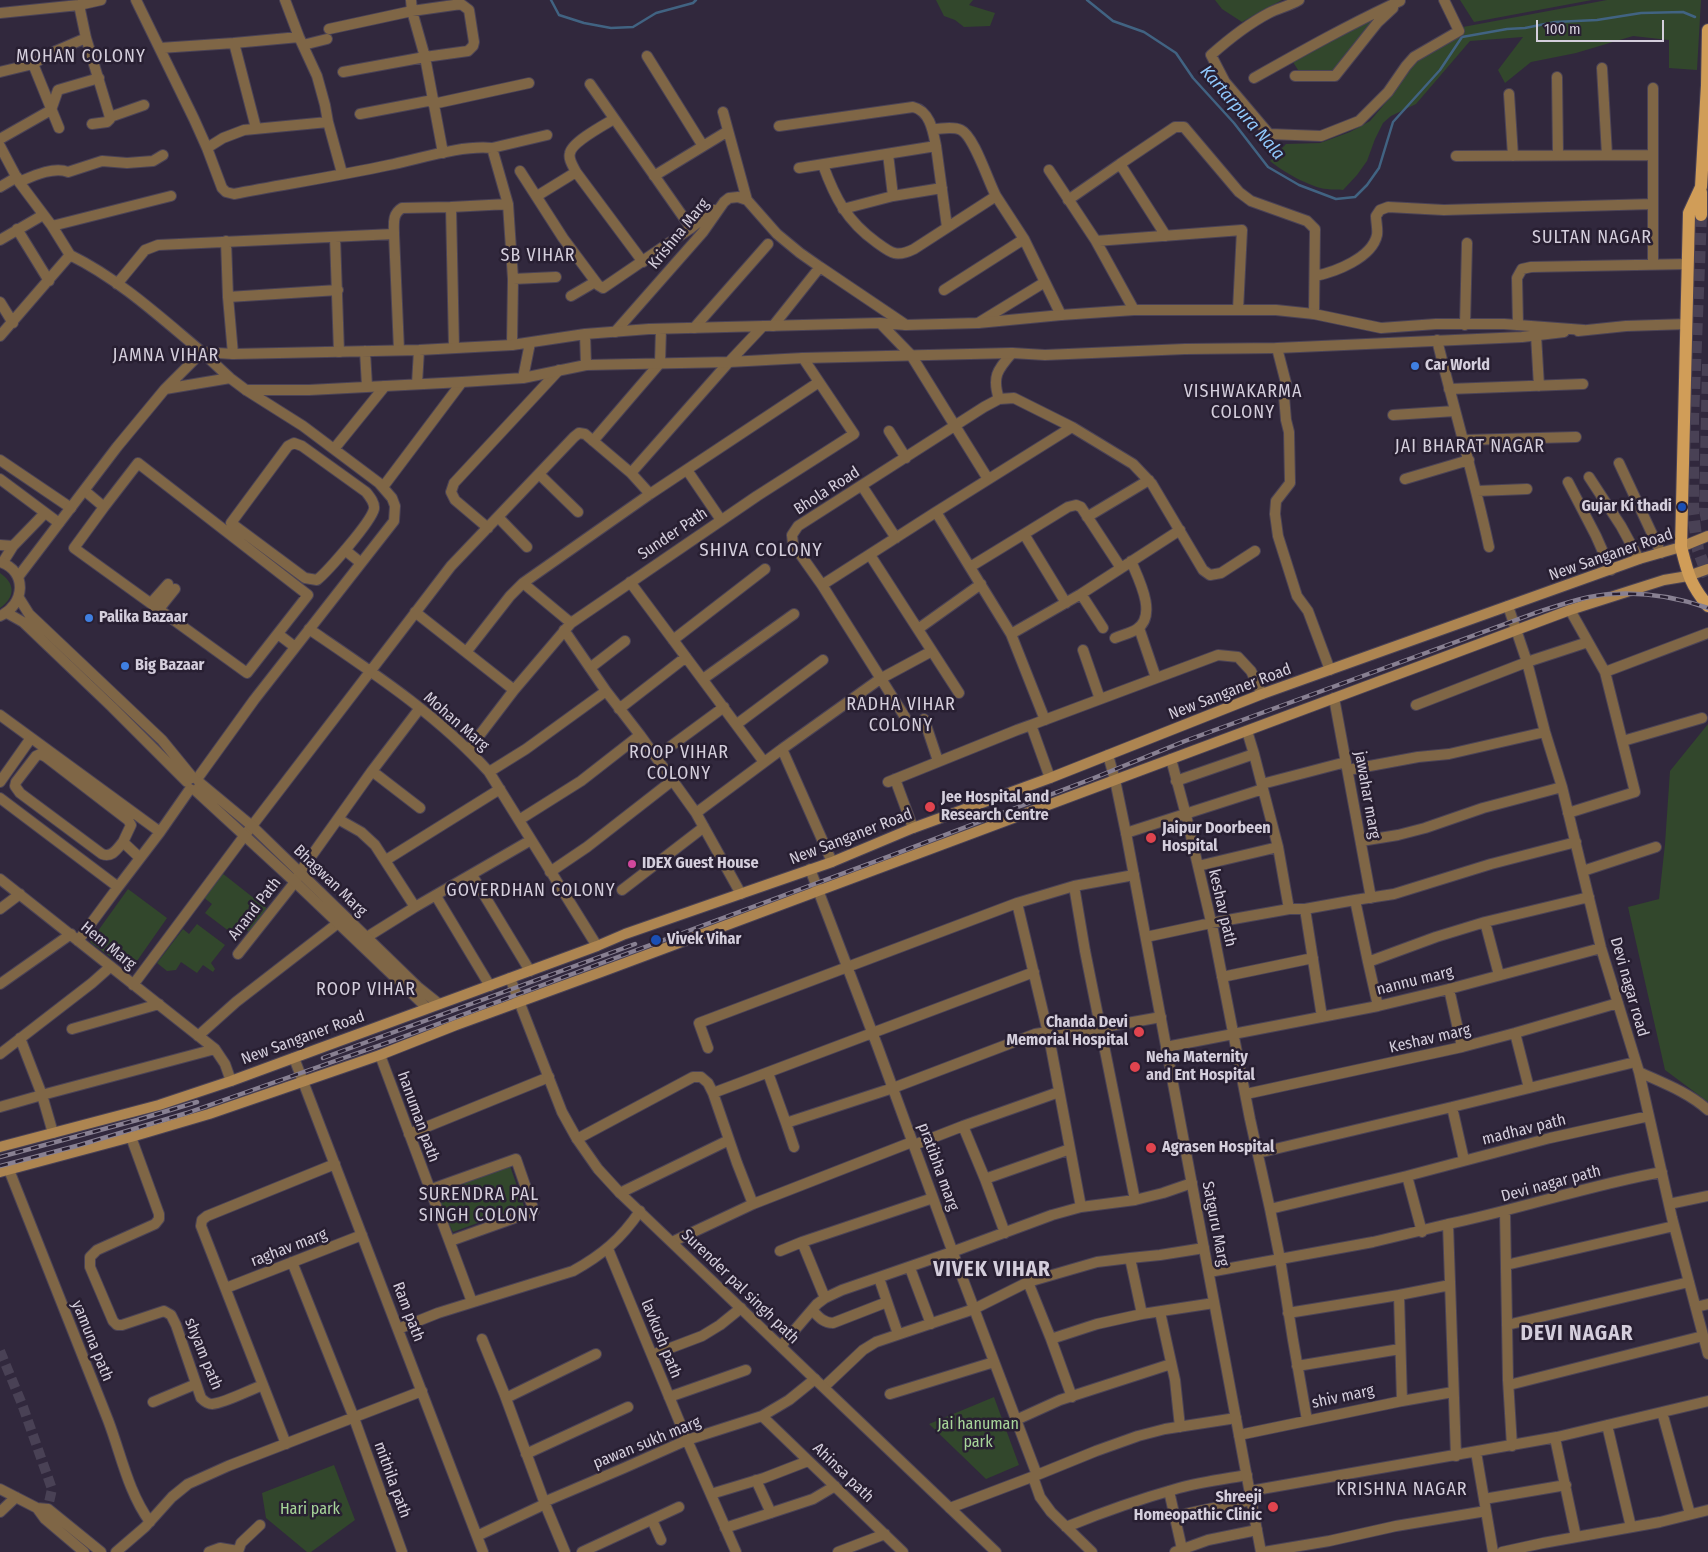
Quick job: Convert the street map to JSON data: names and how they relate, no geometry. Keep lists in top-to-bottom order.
{
  "streets": {
    "main road": ["New Sanganer Road"],
    "street": [
      "Krishna Marg",
      "Bhola Road",
      "Sunder Path",
      "Mohan Marg",
      "jawahar marg",
      "Bhagwan Marg",
      "keshav path",
      "Anand Path",
      "Hem Marg",
      "nannu marg",
      "Devi nagar road",
      "Keshav marg",
      "hanuman path",
      "madhav path",
      "pratibha marg",
      "Devi nagar path",
      "Satguru Marg",
      "raghav marg",
      "Surender pal singh path",
      "Ram path",
      "lavkush path",
      "yamuna path",
      "shyam path",
      "shiv marg",
      "pawan sukh marg",
      "Ahinsa path",
      "mithila path"
    ]
  },
  "crossings": [
    ["Sunder Path", "Mohan Marg"],
    ["New Sanganer Road", "Mohan Marg"],
    ["New Sanganer Road", "Bhagwan Marg"],
    ["New Sanganer Road", "Hem Marg"],
    ["New Sanganer Road", "Devi nagar road"],
    ["New Sanganer Road", "pratibha marg"],
    ["New Sanganer Road", "Satguru Marg"],
    ["New Sanganer Road", "Surender pal singh path"],
    ["New Sanganer Road", "Ram path"],
    ["Mohan Marg", "Anand Path"],
    ["Bhagwan Marg", "Anand Path"],
    ["keshav path", "nannu marg"],
    ["keshav path", "Keshav marg"],
    ["keshav path", "madhav path"],
    ["keshav path", "Devi nagar path"],
    ["keshav path", "shiv marg"],
    ["nannu marg", "Devi nagar road"],
    ["nannu marg", "Satguru Marg"],
    ["Devi nagar road", "Keshav marg"],
    ["Devi nagar road", "madhav path"],
    ["Devi nagar road", "Devi nagar path"],
    ["Devi nagar path", "Satguru Marg"],
    ["Satguru Marg", "shiv marg"],
    ["raghav marg", "Ram path"],
    ["raghav marg", "mithila path"],
    ["Surender pal singh path", "pawan sukh marg"],
    ["Ram path", "pawan sukh marg"],
    ["lavkush path", "pawan sukh marg"],
    ["pawan sukh marg", "Ahinsa path"]
  ],
  "districts": [
    "MOHAN COLONY",
    "SULTAN NAGAR",
    "SB VIHAR",
    "JAMNA VIHAR",
    "VISHWAKARMA COLONY",
    "JAI BHARAT NAGAR",
    "SHIVA COLONY",
    "RADHA VIHAR COLONY",
    "ROOP VIHAR COLONY",
    "GOVERDHAN COLONY",
    "ROOP VIHAR",
    "SURENDRA PAL SINGH COLONY",
    "VIVEK VIHAR",
    "DEVI NAGAR",
    "KRISHNA NAGAR"
  ],
  "water": ["Kartarpura Nala"],
  "parks": ["Jai hanuman park", "Hari park"],
  "places": [
    "Car World",
    "Gujar Ki thadi",
    "Palika Bazaar",
    "Big Bazaar",
    "Jee Hospital and Research Centre",
    "Jaipur Doorbeen Hospital",
    "IDEX Guest House",
    "Vivek Vihar",
    "Chanda Devi Memorial Hospital",
    "Neha Maternity and Ent Hospital",
    "Agrasen Hospital",
    "Shreeji Homeopathic Clinic"
  ],
  "scale_bar": "100 m"
}
